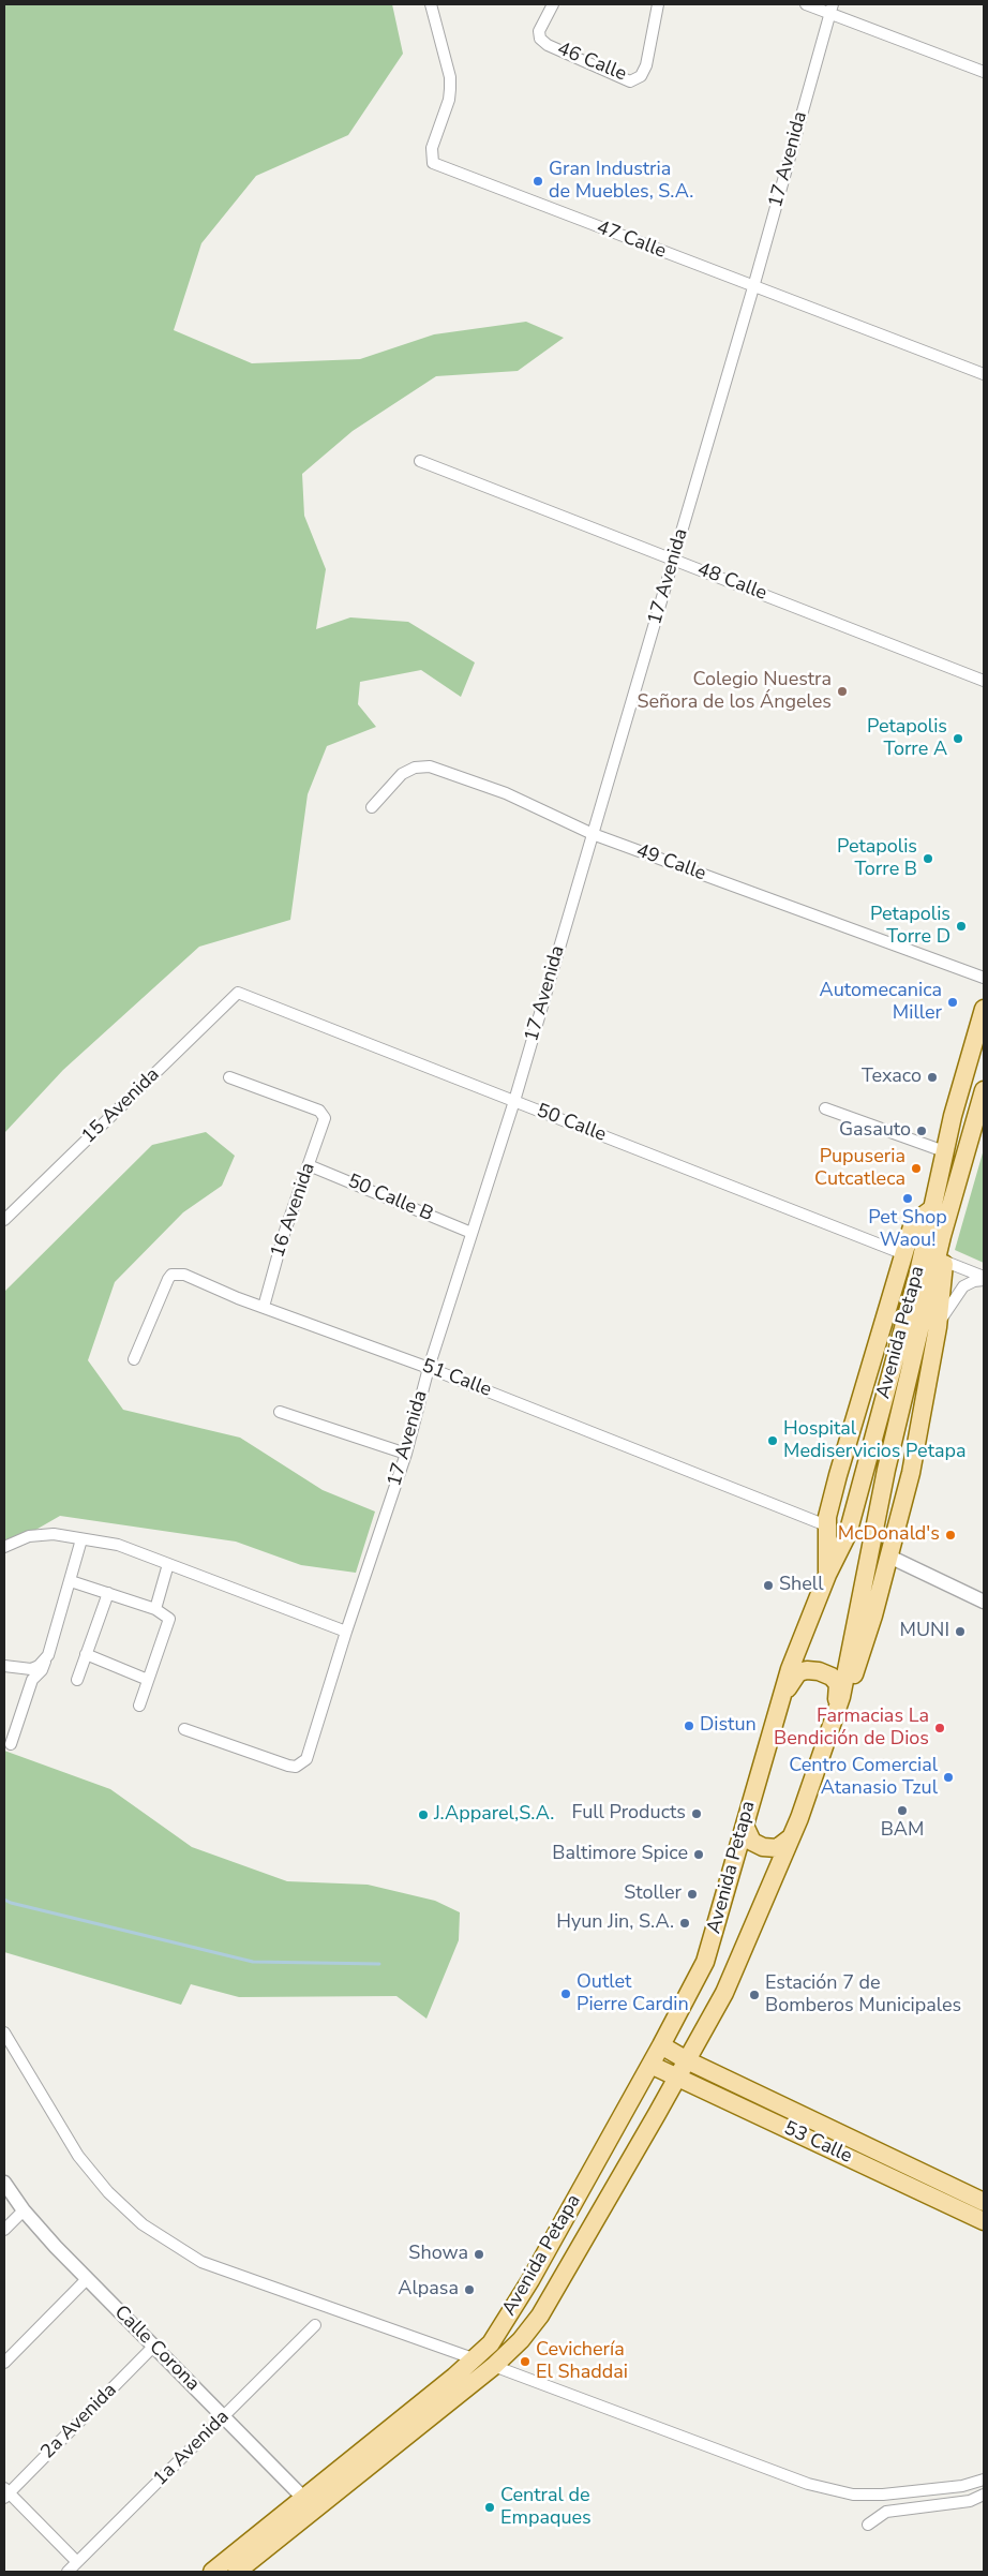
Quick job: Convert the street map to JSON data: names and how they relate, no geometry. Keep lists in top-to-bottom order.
{
  "streets": {
    "main road": ["Avenida Petapa", "53 Calle"],
    "street": [
      "46 Calle",
      "17 Avenida",
      "47 Calle",
      "48 Calle",
      "49 Calle",
      "15 Avenida",
      "50 Calle",
      "50 Calle B",
      "16 Avenida",
      "51 Calle",
      "Calle Corona",
      "2a Avenida",
      "1a Avenida"
    ]
  },
  "crossings": [
    ["17 Avenida", "47 Calle"],
    ["17 Avenida", "48 Calle"],
    ["17 Avenida", "49 Calle"],
    ["17 Avenida", "50 Calle"],
    ["17 Avenida", "50 Calle B"],
    ["17 Avenida", "51 Calle"],
    ["15 Avenida", "50 Calle"],
    ["50 Calle B", "16 Avenida"],
    ["16 Avenida", "51 Calle"],
    ["Avenida Petapa", "53 Calle"],
    ["Avenida Petapa", "Calle Corona"],
    ["Calle Corona", "2a Avenida"],
    ["Calle Corona", "1a Avenida"]
  ],
  "places": [
    "Gran Industria de Muebles, S.A.",
    "Colegio Nuestra Señora de los Ángeles",
    "Petapolis Torre A",
    "Petapolis Torre B",
    "Petapolis Torre D",
    "Automecanica Miller",
    "Texaco",
    "Gasauto",
    "Pupuseria Cutcatleca",
    "Pet Shop Waou!",
    "Hospital Mediservicios Petapa",
    "McDonald's",
    "Shell",
    "MUNI",
    "Distun",
    "Farmacias La Bendición de Dios",
    "Centro Comercial Atanasio Tzul",
    "BAM",
    "Full Products",
    "J.Apparel,S.A.",
    "Baltimore Spice",
    "Stoller",
    "Hyun Jin, S.A.",
    "Outlet Pierre Cardin",
    "Estación 7 de Bomberos Municipales",
    "Showa",
    "Alpasa",
    "Cevichería El Shaddai",
    "Central de Empaques"
  ]
}
